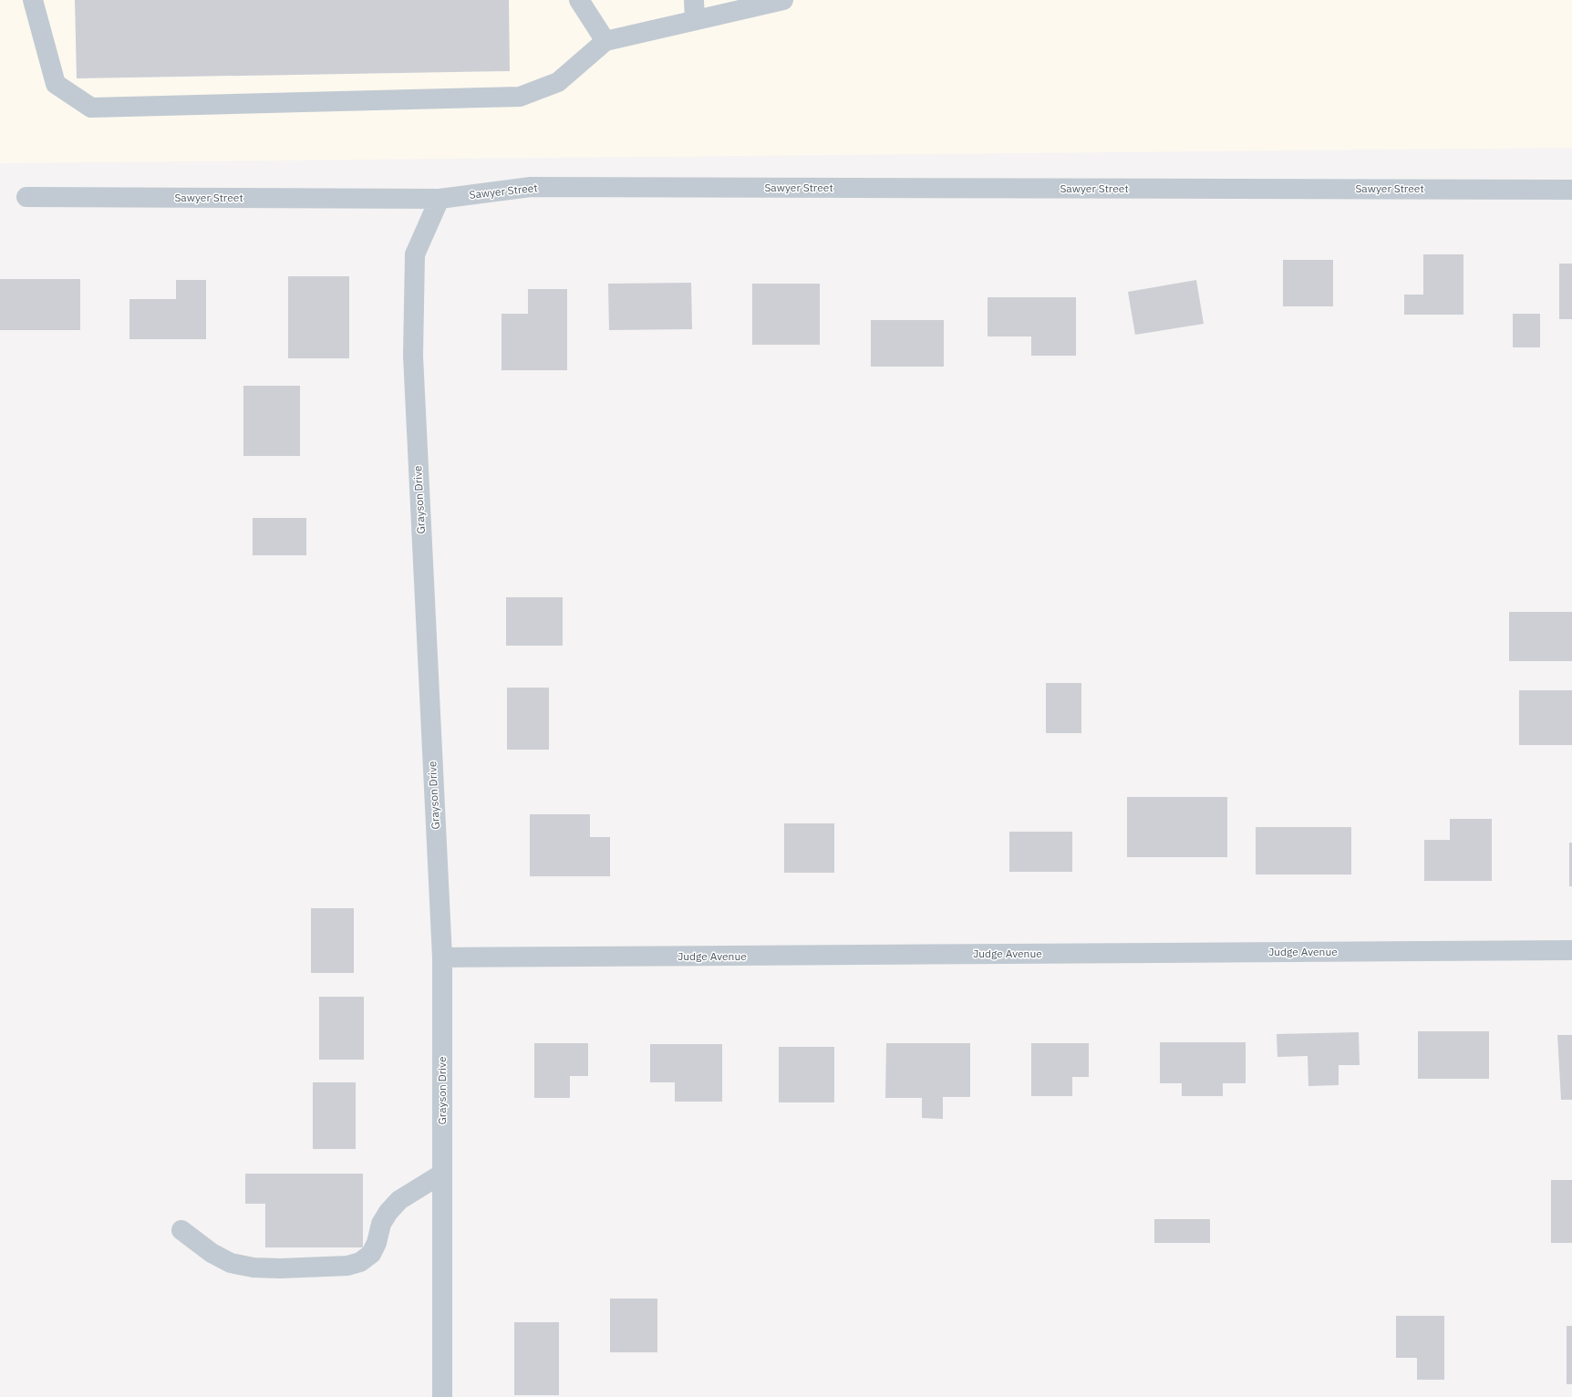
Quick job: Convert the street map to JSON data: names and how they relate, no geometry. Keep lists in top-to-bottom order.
{
  "streets": {
    "street": ["Sawyer Street", "Grayson Drive", "Judge Avenue"]
  },
  "crossings": [
    ["Sawyer Street", "Grayson Drive"],
    ["Grayson Drive", "Judge Avenue"]
  ]
}
